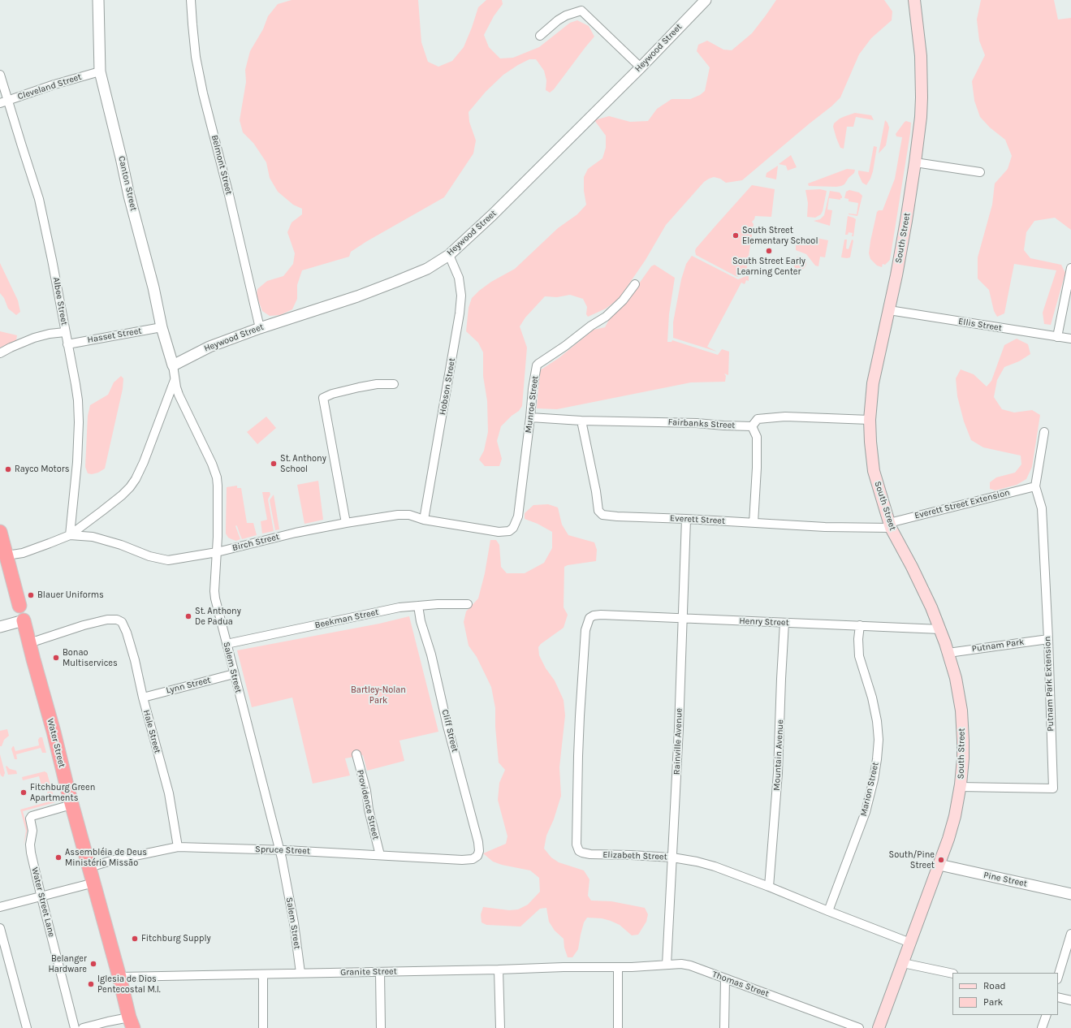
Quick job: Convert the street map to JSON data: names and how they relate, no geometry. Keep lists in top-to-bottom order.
{
  "streets": {
    "highway": ["Water Street"],
    "main road": ["South Street"],
    "street": [
      "Heywood Street",
      "Cleveland Street",
      "Belmont Street",
      "Canton Street",
      "Albee Street",
      "Ellis Street",
      "Hasset Street",
      "Hobson Street",
      "Munroe Street",
      "Fairbanks Street",
      "Everett Street Extension",
      "Everett Street",
      "Birch Street",
      "Beekman Street",
      "Henry Street",
      "Putnam Park",
      "Salem Street",
      "Putnam Park Extension",
      "Lynn Street",
      "Cliff Street",
      "Hale Street",
      "Rainville Avenue",
      "Mountain Avenue",
      "Marion Street",
      "Providence Street",
      "Spruce Street",
      "Elizabeth Street",
      "Pine Street",
      "Water Street Lane",
      "Granite Street",
      "Thomas Street"
    ]
  },
  "crossings": [
    ["Heywood Street", "Belmont Street"],
    ["Heywood Street", "Canton Street"],
    ["Heywood Street", "Hobson Street"],
    ["Heywood Street", "Salem Street"],
    ["Cleveland Street", "Canton Street"],
    ["Cleveland Street", "Albee Street"],
    ["Canton Street", "Hasset Street"],
    ["Canton Street", "Salem Street"],
    ["South Street", "Ellis Street"],
    ["South Street", "Everett Street Extension"],
    ["South Street", "Everett Street"],
    ["South Street", "Henry Street"],
    ["South Street", "Putnam Park"],
    ["South Street", "Putnam Park Extension"],
    ["South Street", "Elizabeth Street"],
    ["South Street", "Pine Street"],
    ["Albee Street", "Hasset Street"],
    ["Albee Street", "Birch Street"],
    ["Hobson Street", "Birch Street"],
    ["Munroe Street", "Fairbanks Street"],
    ["Munroe Street", "Birch Street"],
    ["Fairbanks Street", "Everett Street"],
    ["Everett Street Extension", "Everett Street"],
    ["Everett Street Extension", "Putnam Park Extension"],
    ["Everett Street", "Rainville Avenue"],
    ["Birch Street", "Salem Street"],
    ["Birch Street", "Water Street"],
    ["Beekman Street", "Salem Street"],
    ["Beekman Street", "Cliff Street"],
    ["Henry Street", "Rainville Avenue"],
    ["Henry Street", "Mountain Avenue"],
    ["Henry Street", "Marion Street"],
    ["Henry Street", "Elizabeth Street"],
    ["Putnam Park", "Putnam Park Extension"],
    ["Salem Street", "Lynn Street"],
    ["Salem Street", "Spruce Street"],
    ["Salem Street", "Granite Street"],
    ["Lynn Street", "Hale Street"],
    ["Cliff Street", "Spruce Street"],
    ["Hale Street", "Water Street"],
    ["Hale Street", "Spruce Street"],
    ["Rainville Avenue", "Elizabeth Street"],
    ["Rainville Avenue", "Thomas Street"],
    ["Water Street", "Spruce Street"],
    ["Water Street", "Water Street Lane"],
    ["Water Street", "Granite Street"],
    ["Mountain Avenue", "Elizabeth Street"],
    ["Marion Street", "Elizabeth Street"],
    ["Providence Street", "Spruce Street"],
    ["Granite Street", "Thomas Street"]
  ],
  "parks": ["Bartley-Nolan Park"],
  "places": [
    "South Street Elementary School",
    "South Street Early Learning Center",
    "St. Anthony School",
    "Rayco Motors",
    "Blauer Uniforms",
    "St. Anthony De Padua",
    "Bonao Multiservices",
    "Fitchburg Green Apartments",
    "Assembléia de Deus Ministério Missão",
    "South/Pine Street",
    "Fitchburg Supply",
    "Belanger Hardware",
    "Iglesia de Dios Pentecostal M.I."
  ],
  "legend": ["Road", "Park"]
}
